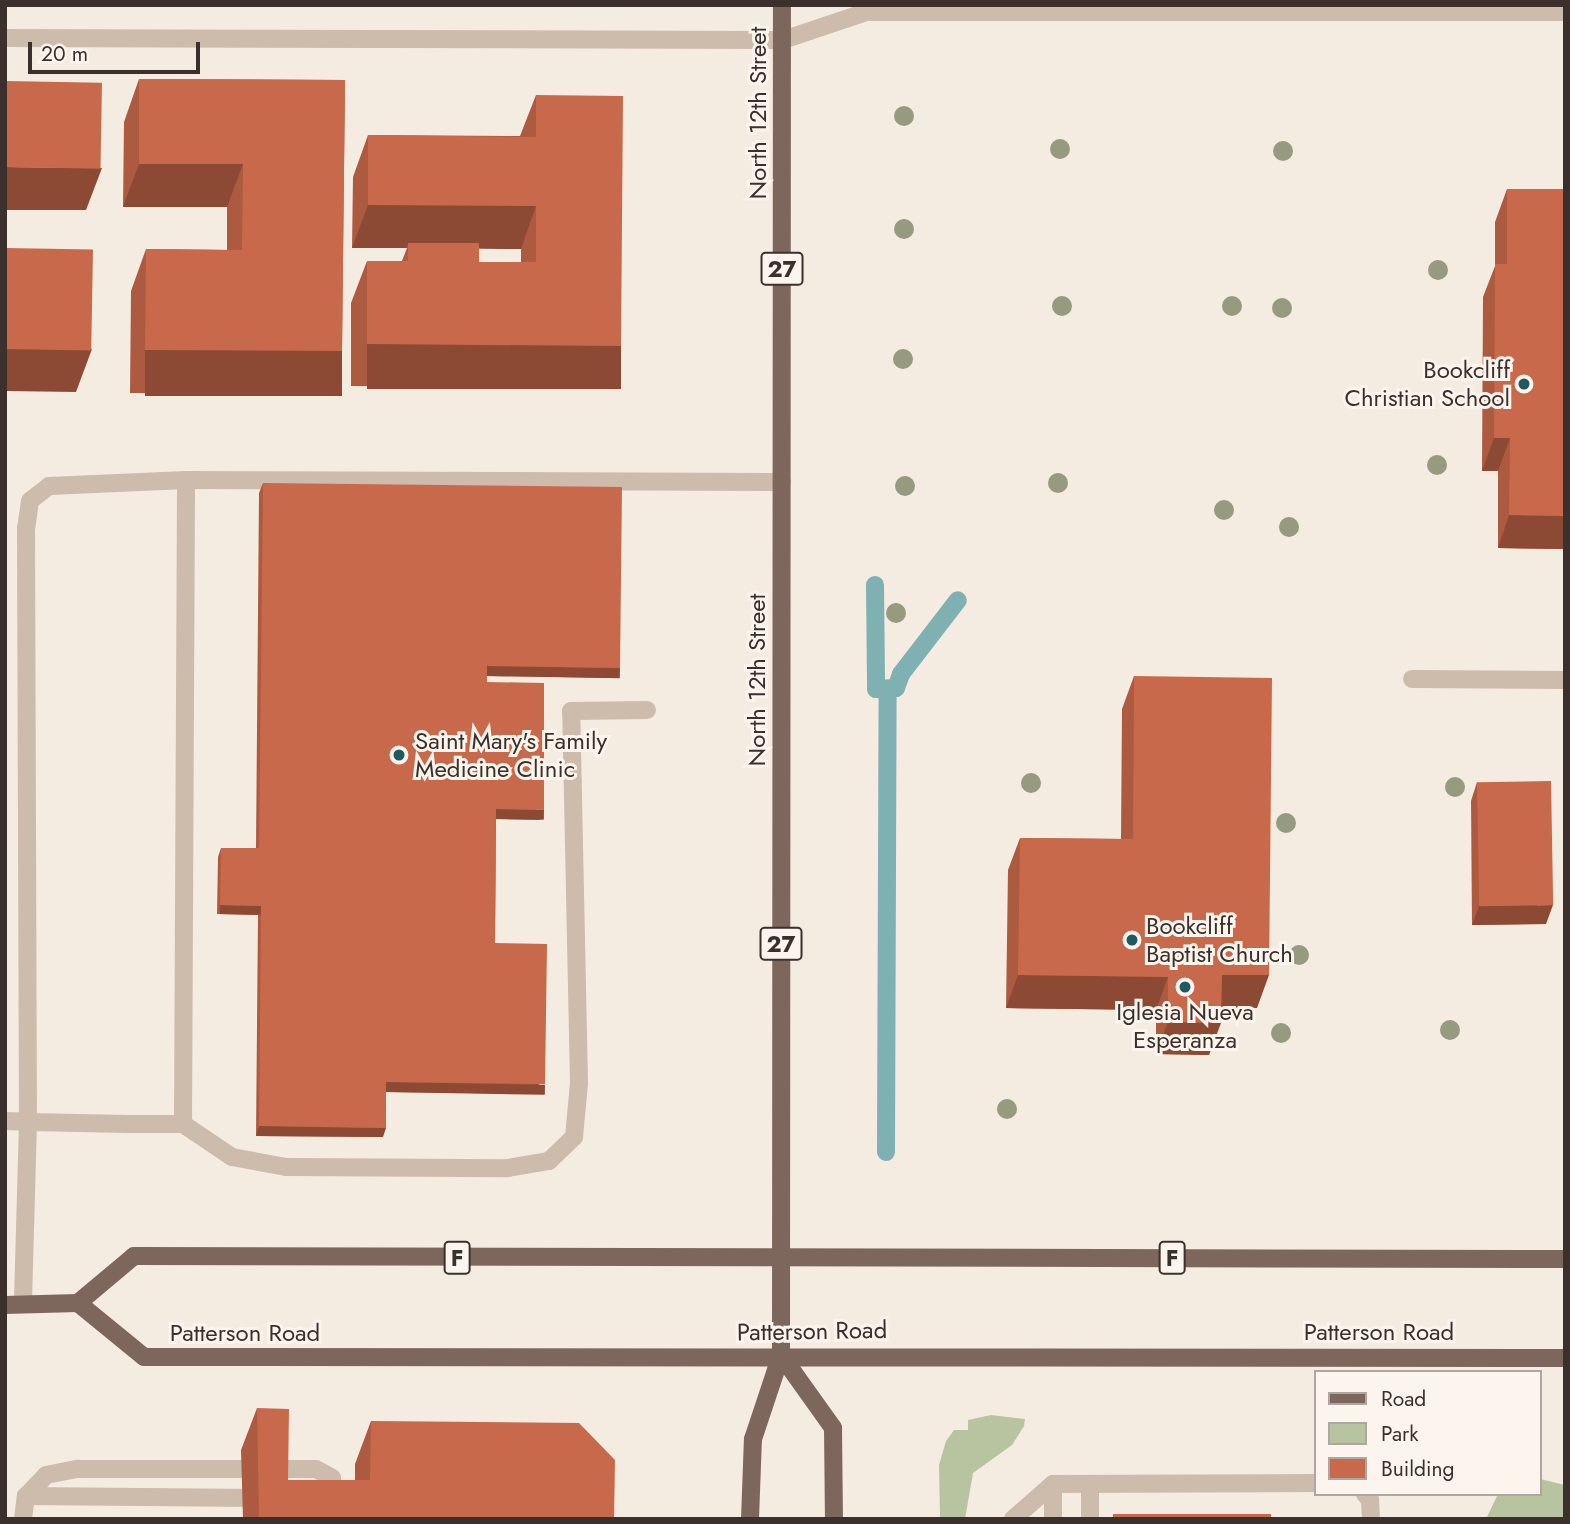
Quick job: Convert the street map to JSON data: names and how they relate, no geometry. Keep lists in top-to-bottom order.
{
  "streets": {
    "main road": [
      "North 12th Street",
      "27",
      "F",
      "Patterson Road"
    ]
  },
  "crossings": [
    ["North 12th Street", "F"],
    ["North 12th Street", "Patterson Road"],
    ["F", "Patterson Road"]
  ],
  "places": [
    "Bookcliff Christian School",
    "Saint Mary's Family Medicine Clinic",
    "Bookcliff Baptist Church",
    "Iglesia Nueva Esperanza"
  ],
  "legend": ["Road", "Park", "Building"],
  "scale_bar": "20 m"
}
